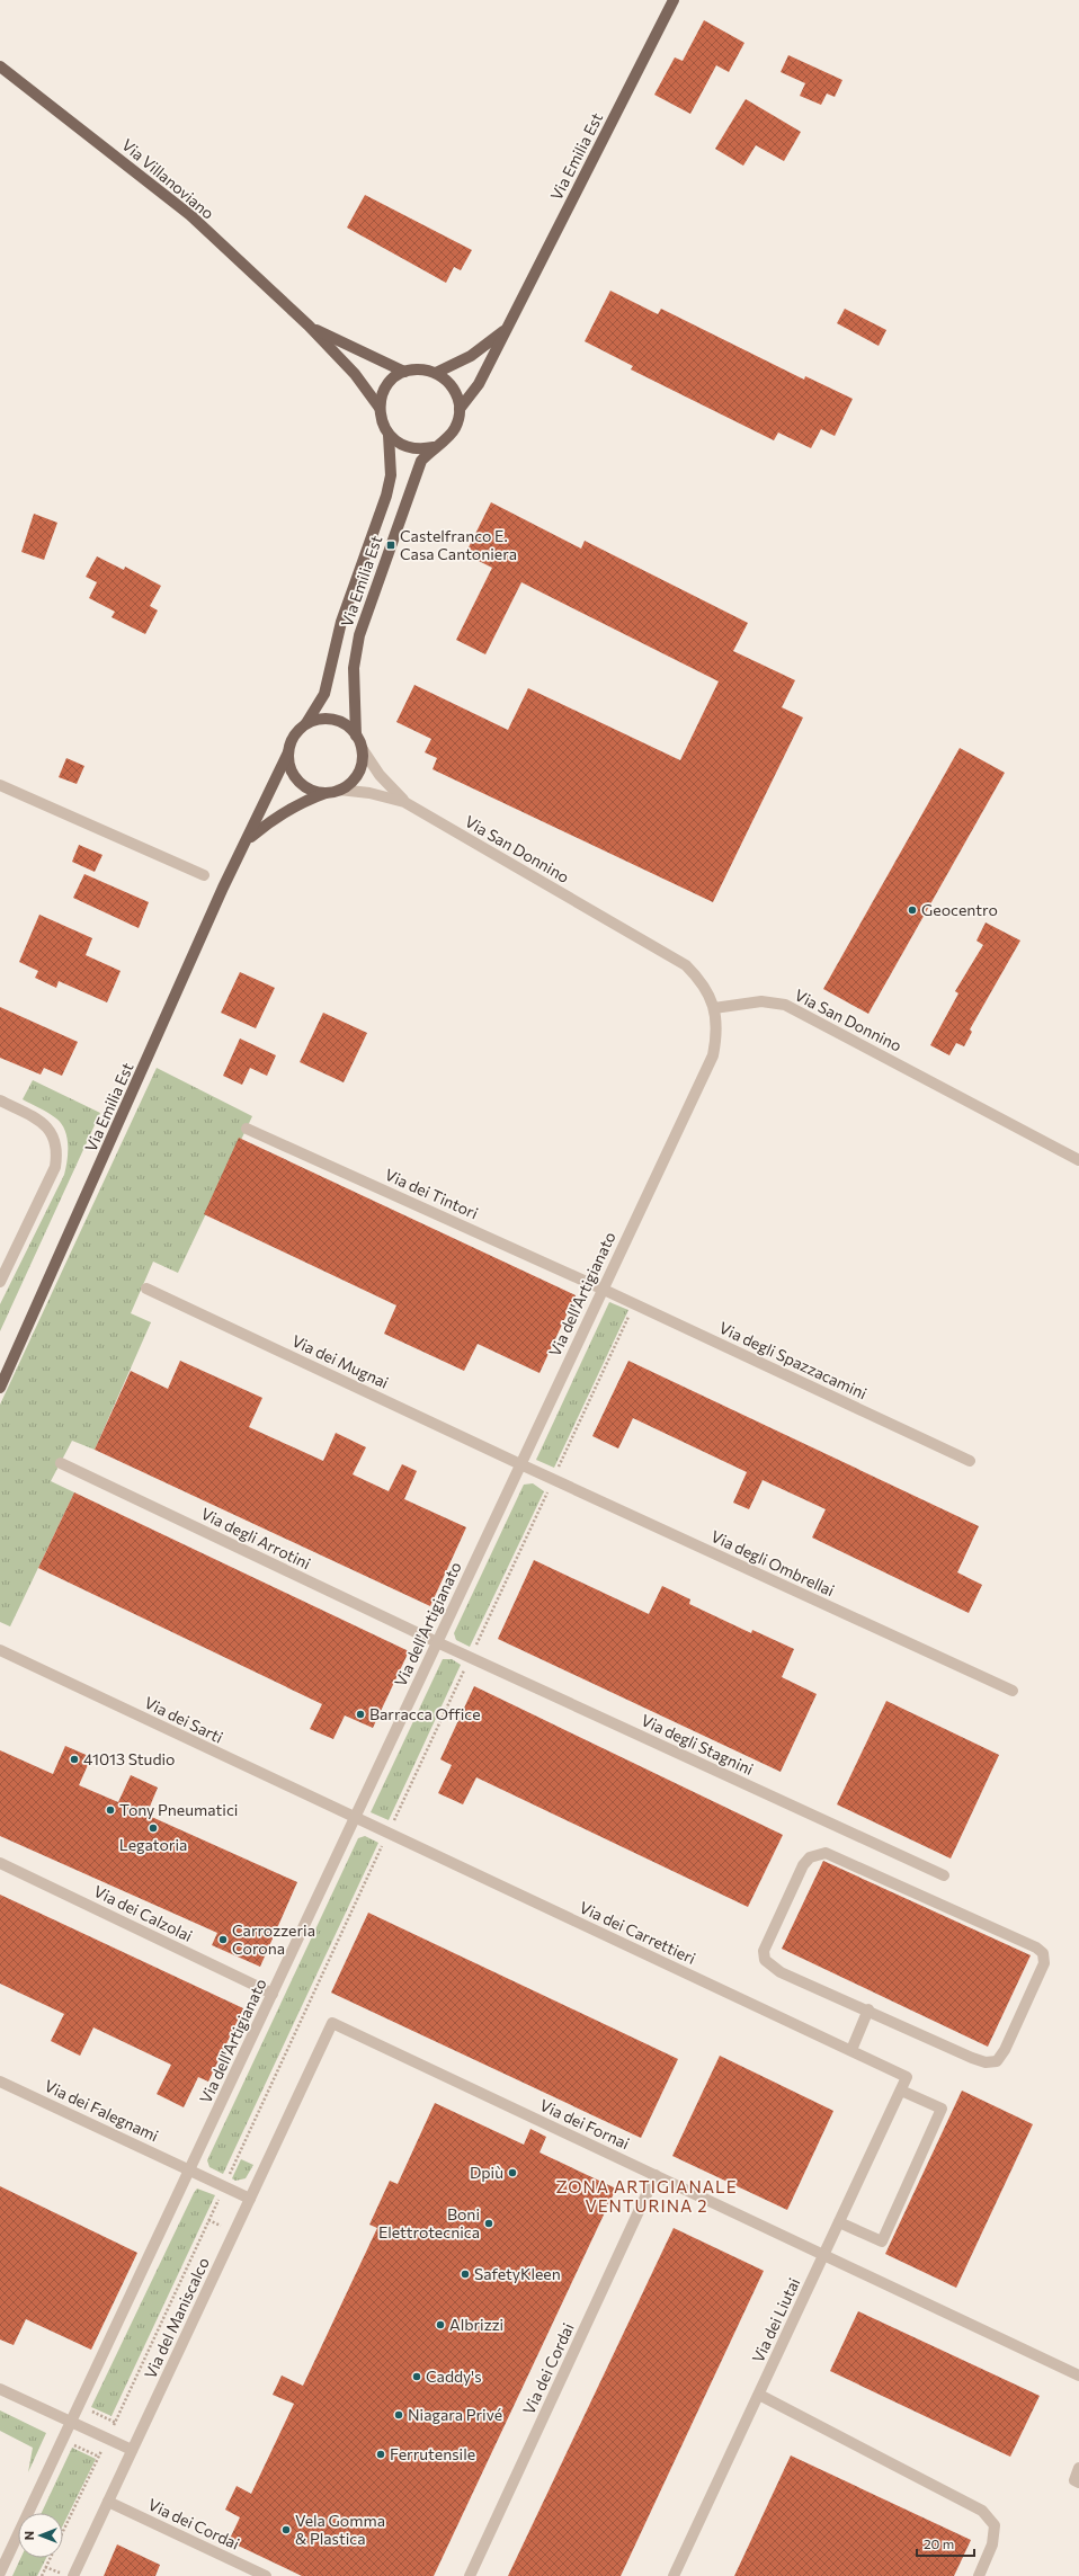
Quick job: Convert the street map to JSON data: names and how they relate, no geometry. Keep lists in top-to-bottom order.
{
  "streets": {
    "main road": ["Via Emilia Est", "Via Villanoviano"],
    "street": [
      "Via San Donnino",
      "Via dei Tintori",
      "Via dell'Artigianato",
      "Via degli Spazzacamini",
      "Via dei Mugnai",
      "Via degli Arrotini",
      "Via degli Ombrellai",
      "Via dei Sarti",
      "Via degli Stagnini",
      "Via dei Calzolai",
      "Via dei Carrettieri",
      "Via dei Falegnami",
      "Via dei Fornai",
      "Via del Maniscalco",
      "Via dei Liutai",
      "Via dei Cordai"
    ]
  },
  "crossings": [
    ["Via Emilia Est", "Via Villanoviano"],
    ["Via Emilia Est", "Via San Donnino"],
    ["Via San Donnino", "Via dell'Artigianato"],
    ["Via dei Tintori", "Via dell'Artigianato"],
    ["Via dei Tintori", "Via degli Spazzacamini"],
    ["Via dell'Artigianato", "Via degli Spazzacamini"],
    ["Via dell'Artigianato", "Via dei Mugnai"],
    ["Via dell'Artigianato", "Via degli Arrotini"],
    ["Via dell'Artigianato", "Via degli Ombrellai"],
    ["Via dell'Artigianato", "Via dei Sarti"],
    ["Via dell'Artigianato", "Via degli Stagnini"],
    ["Via dell'Artigianato", "Via dei Calzolai"],
    ["Via dell'Artigianato", "Via dei Carrettieri"],
    ["Via dell'Artigianato", "Via dei Falegnami"],
    ["Via dei Mugnai", "Via degli Ombrellai"],
    ["Via degli Arrotini", "Via degli Stagnini"],
    ["Via dei Sarti", "Via dei Carrettieri"],
    ["Via dei Carrettieri", "Via dei Liutai"],
    ["Via dei Fornai", "Via del Maniscalco"],
    ["Via dei Fornai", "Via dei Liutai"],
    ["Via dei Fornai", "Via dei Cordai"],
    ["Via del Maniscalco", "Via dei Cordai"]
  ],
  "districts": ["ZONA ARTIGIANALE VENTURINA 2"],
  "places": {
    "transit": ["Castelfranco E. Casa Cantoniera"],
    "other": [
      "Geocentro",
      "Barracca Office",
      "41013 Studio",
      "Tony Pneumatici",
      "Legatoria",
      "Carrozzeria Corona",
      "Dpiù",
      "Boni Elettrotecnica",
      "SafetyKleen",
      "Albrizzi",
      "Caddy's",
      "Niagara Privé",
      "Ferrutensile",
      "Vela Gomma & Plastica"
    ]
  },
  "scale_bar": "20 m",
  "north": "left"
}
